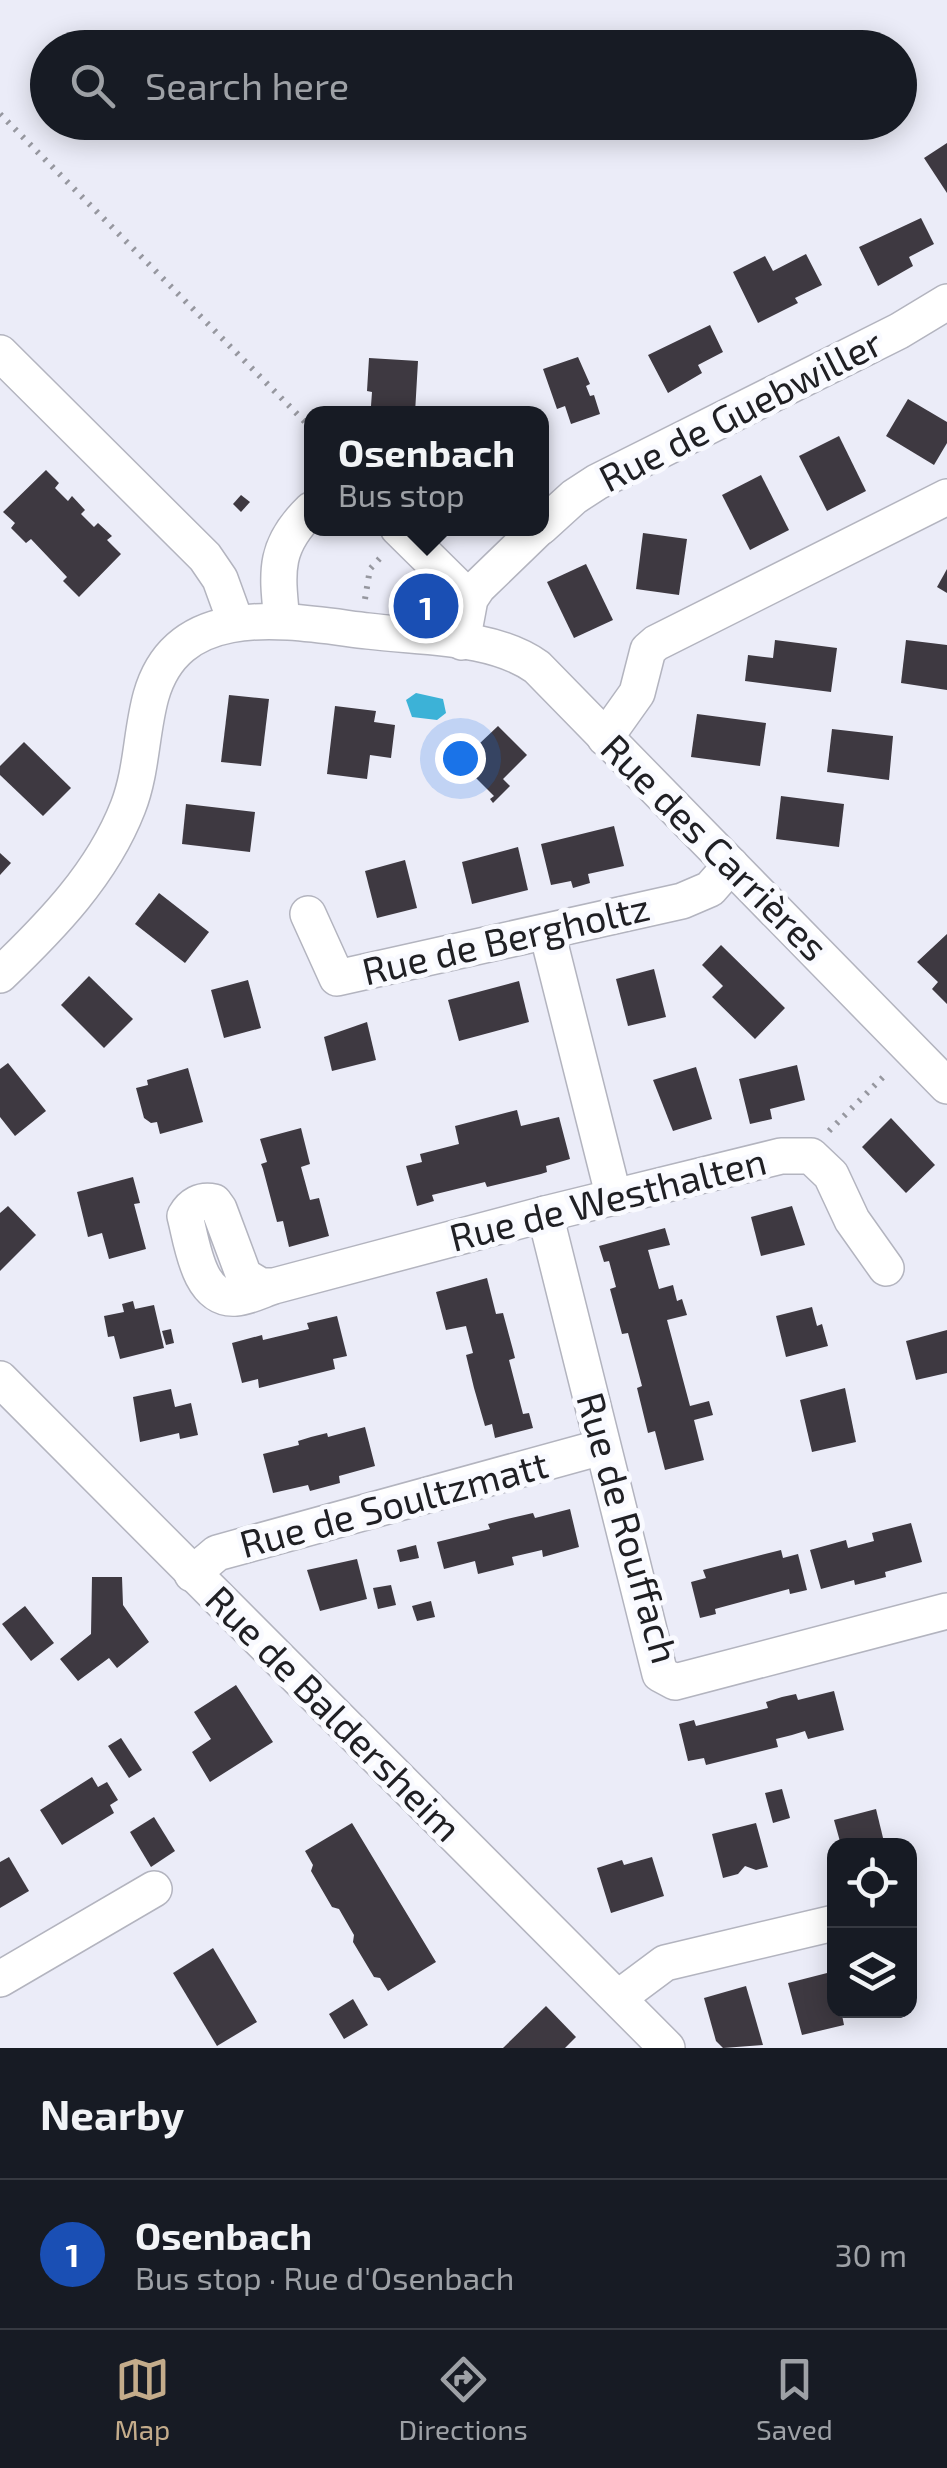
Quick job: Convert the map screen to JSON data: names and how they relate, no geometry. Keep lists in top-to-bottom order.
{
  "streets": {
    "street": [
      "Rue de Guebwiller",
      "Rue des Carrières",
      "Rue de Bergholtz",
      "Rue de Westhalten",
      "Rue de Soultzmatt",
      "Rue de Rouffach",
      "Rue de Baldersheim"
    ]
  },
  "crossings": [
    ["Rue des Carrières", "Rue de Bergholtz"],
    ["Rue de Westhalten", "Rue de Rouffach"],
    ["Rue de Soultzmatt", "Rue de Rouffach"],
    ["Rue de Soultzmatt", "Rue de Baldersheim"]
  ],
  "page": {
    "search": "Search here",
    "popup": ["Osenbach", "Bus stop"],
    "pins": "1",
    "heading": "Nearby",
    "list": [
      {
        "mark": "1",
        "name": "Osenbach",
        "note": "Bus stop · Rue d'Osenbach",
        "value": "30 m"
      }
    ],
    "nav": ["Map", "Directions", "Saved"]
  }
}
